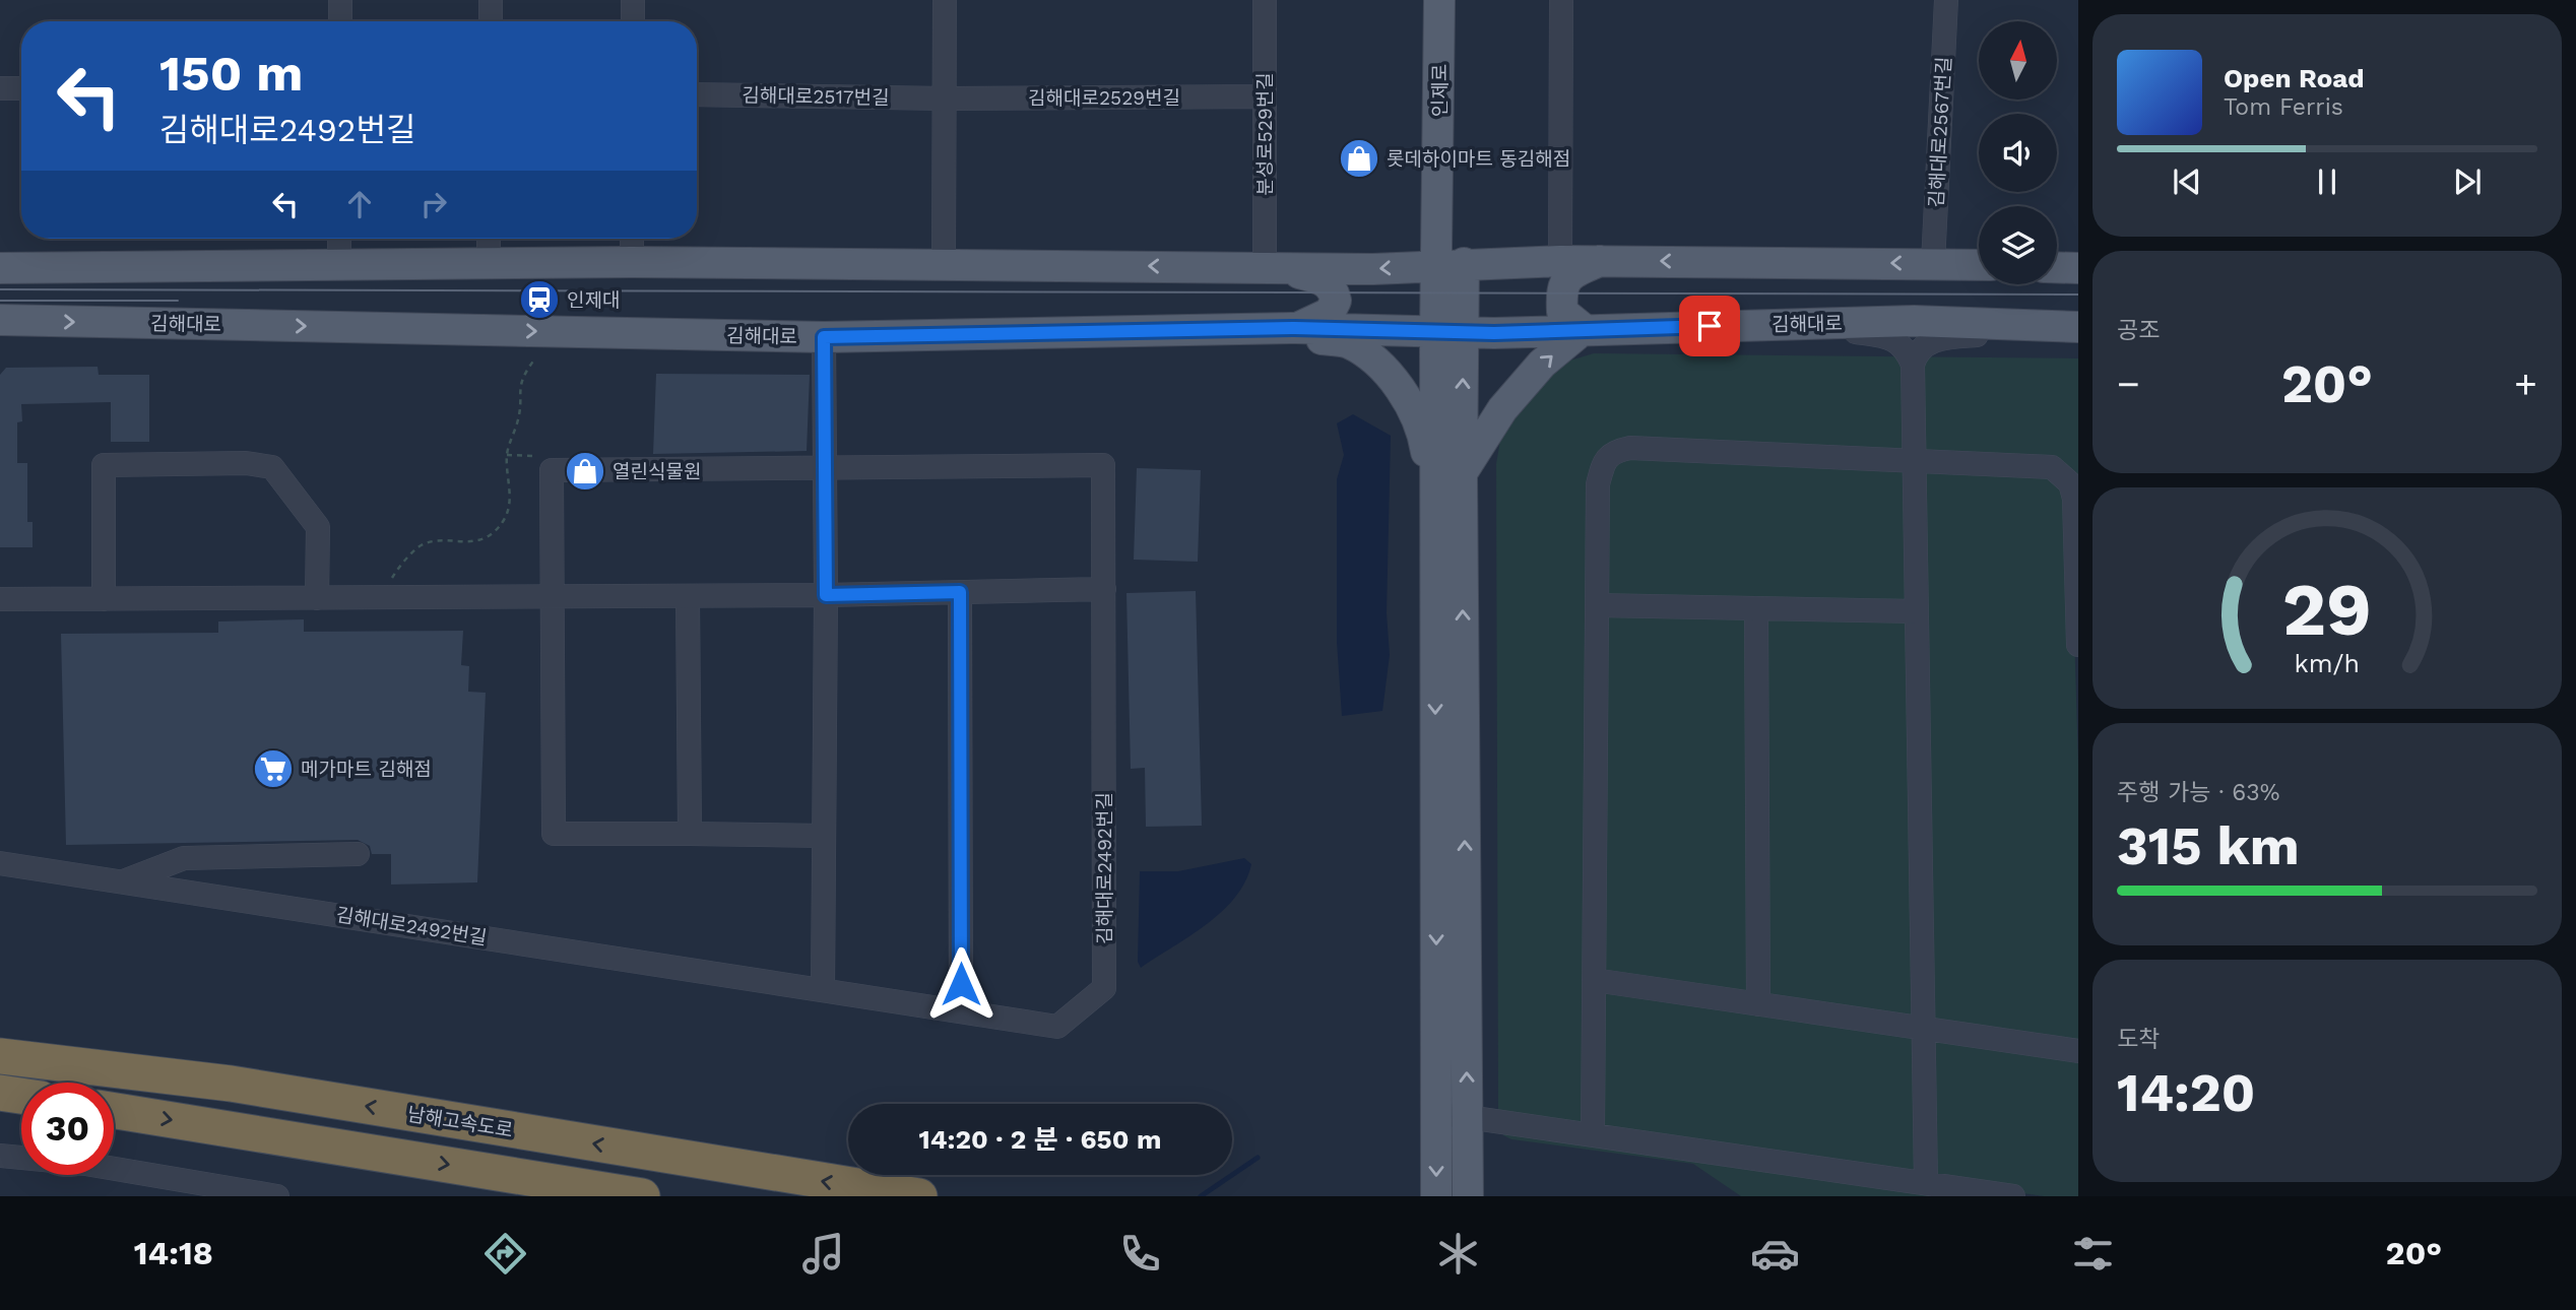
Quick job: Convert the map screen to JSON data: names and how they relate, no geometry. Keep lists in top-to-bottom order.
{
  "streets": {
    "highway": ["남해고속도로"],
    "main road": ["인제로", "김해대로"],
    "street": [
      "김해대로2517번길",
      "김해대로2529번길",
      "김해대로2567번길",
      "분성로529번길",
      "김해대로2492번길"
    ]
  },
  "crossings": [
    ["인제로", "김해대로"],
    ["김해대로2517번길", "김해대로2529번길"],
    ["김해대로2529번길", "분성로529번길"]
  ],
  "places": {
    "shop": ["롯데하이마트 동김해점", "열린식물원"],
    "station": ["인제대"],
    "supermarket": ["메가마트 김해점"]
  },
  "north": "top",
  "page": {
    "turn": ["150 m", "김해대로2492번길"],
    "song": ["Open Road", "Tom Ferris"],
    "tile": [
      "공조",
      ["주행 가능 · 63%", "315 km"],
      ["도착", "14:20"]
    ],
    "heat": ["−", "20°", "+"],
    "limit": "30",
    "trip": "14:20 · 2 분 · 650 m",
    "tabs": ["14:18", "20°"],
    "gauge": ["29", "km/h"]
  }
}
